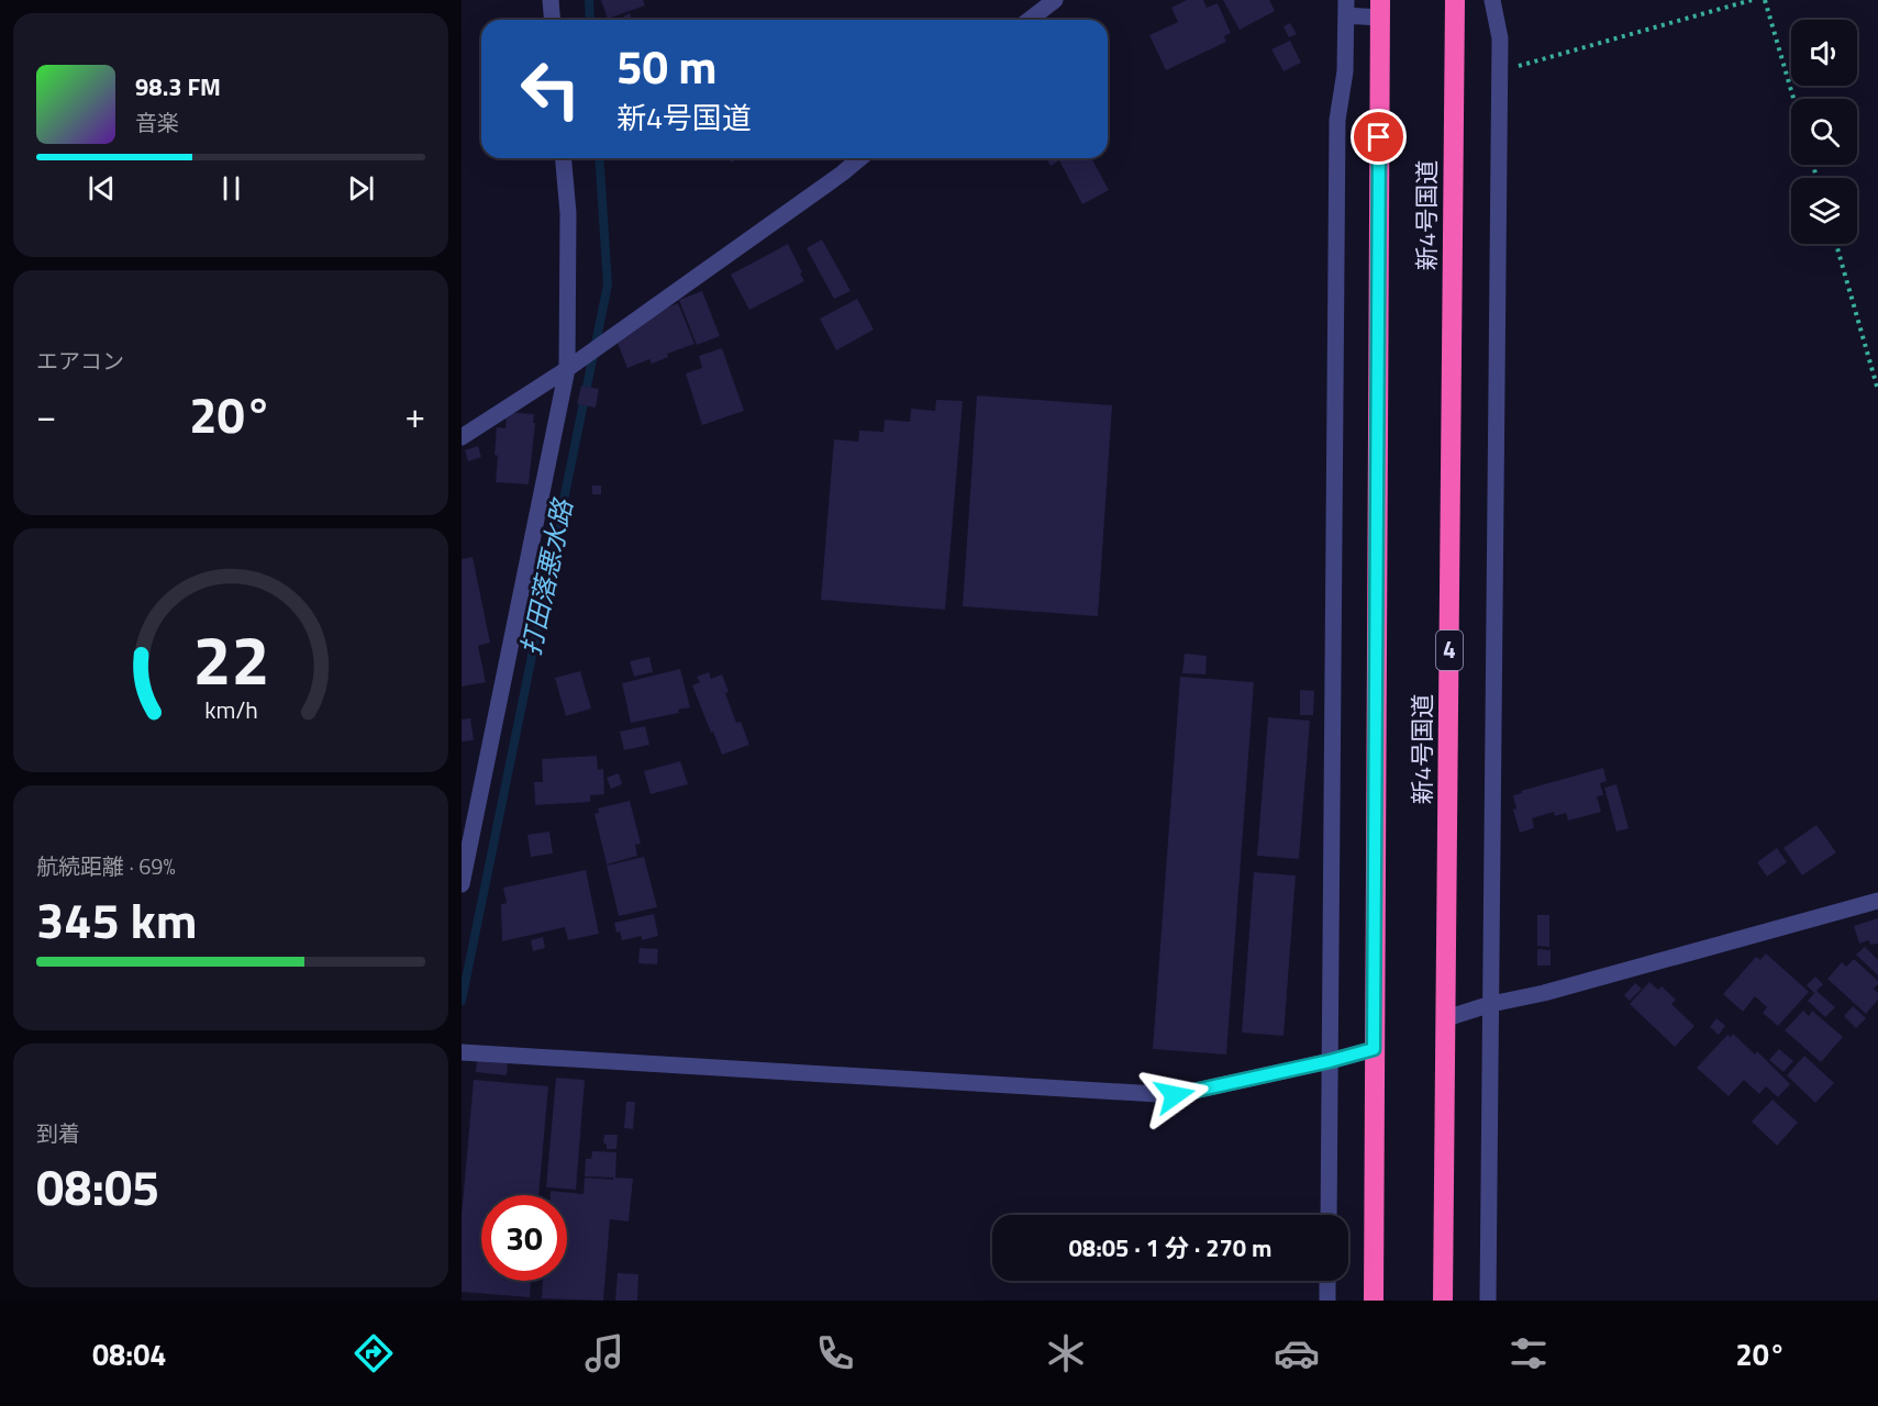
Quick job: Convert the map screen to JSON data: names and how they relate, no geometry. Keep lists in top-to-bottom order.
{
  "streets": {
    "highway": ["新4号国道", "4"]
  },
  "water": ["打田落悪水路"],
  "page": {
    "turn": ["50 m", "新4号国道"],
    "song": ["98.3 FM", "音楽"],
    "tile": [
      "エアコン",
      ["航続距離 · 69%", "345 km"],
      ["到着", "08:05"]
    ],
    "heat": ["−", "20°", "+"],
    "limit": "30",
    "trip": "08:05 · 1 分 · 270 m",
    "tabs": ["08:04", "20°"],
    "gauge": ["22", "km/h"]
  }
}
